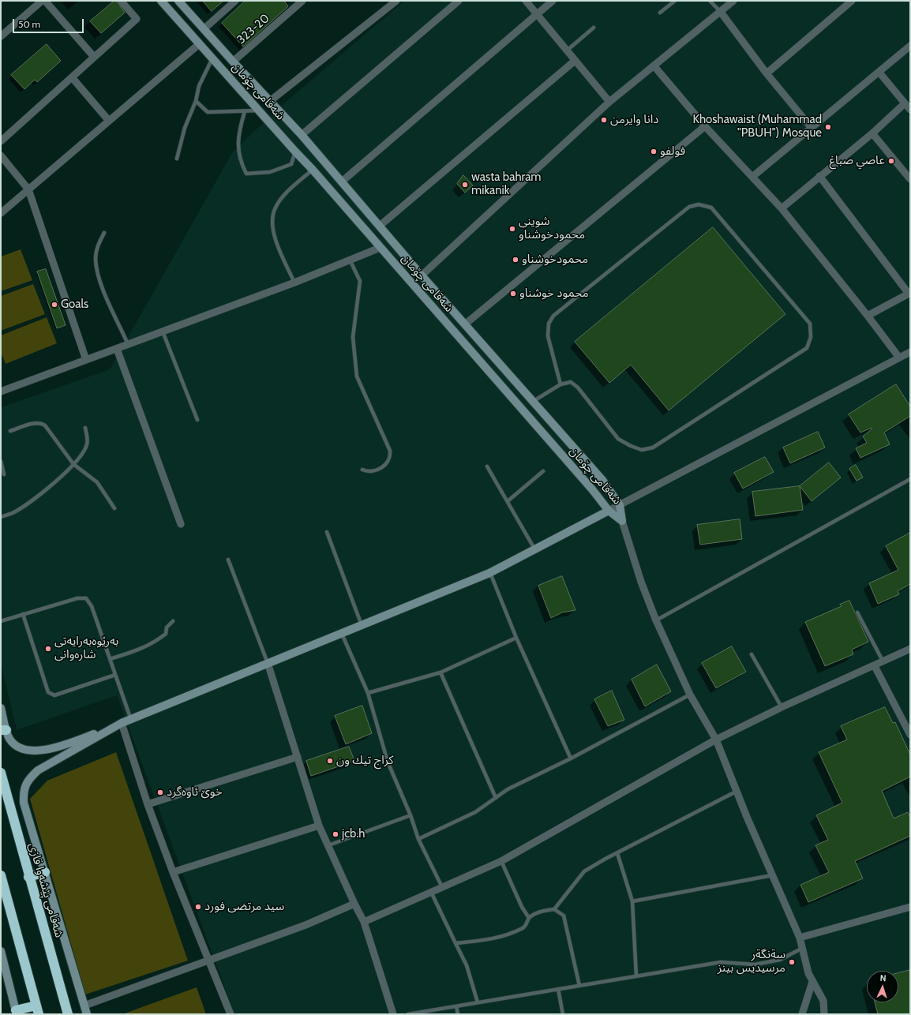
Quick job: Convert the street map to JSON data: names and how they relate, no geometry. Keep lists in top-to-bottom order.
{
  "streets": {
    "highway": ["شەقامی پێشەوا قازی"],
    "street": ["323-20", "شەقامی چۆمان"]
  },
  "crossings": [
    ["323-20", "شەقامی چۆمان"]
  ],
  "places": [
    "دانا وایرمن",
    "Khoshawaist (Muhammad \"PBUH\") Mosque",
    "فولفو",
    "عاصي صباغ",
    "wasta bahram mikanik",
    "شوينى محمودخوشناو",
    "محمودخوشناو",
    "محمود خوشناو",
    "Goals",
    "بەرێوەبەرایەتی شارەوانی",
    "كراج تيك ون",
    "خوێ ئاوەگرد",
    "jcb.h",
    "سيد مرتضى فورد",
    "سةنگةر مرسيديس بينز"
  ],
  "scale_bar": "50 m",
  "north": "top"
}
